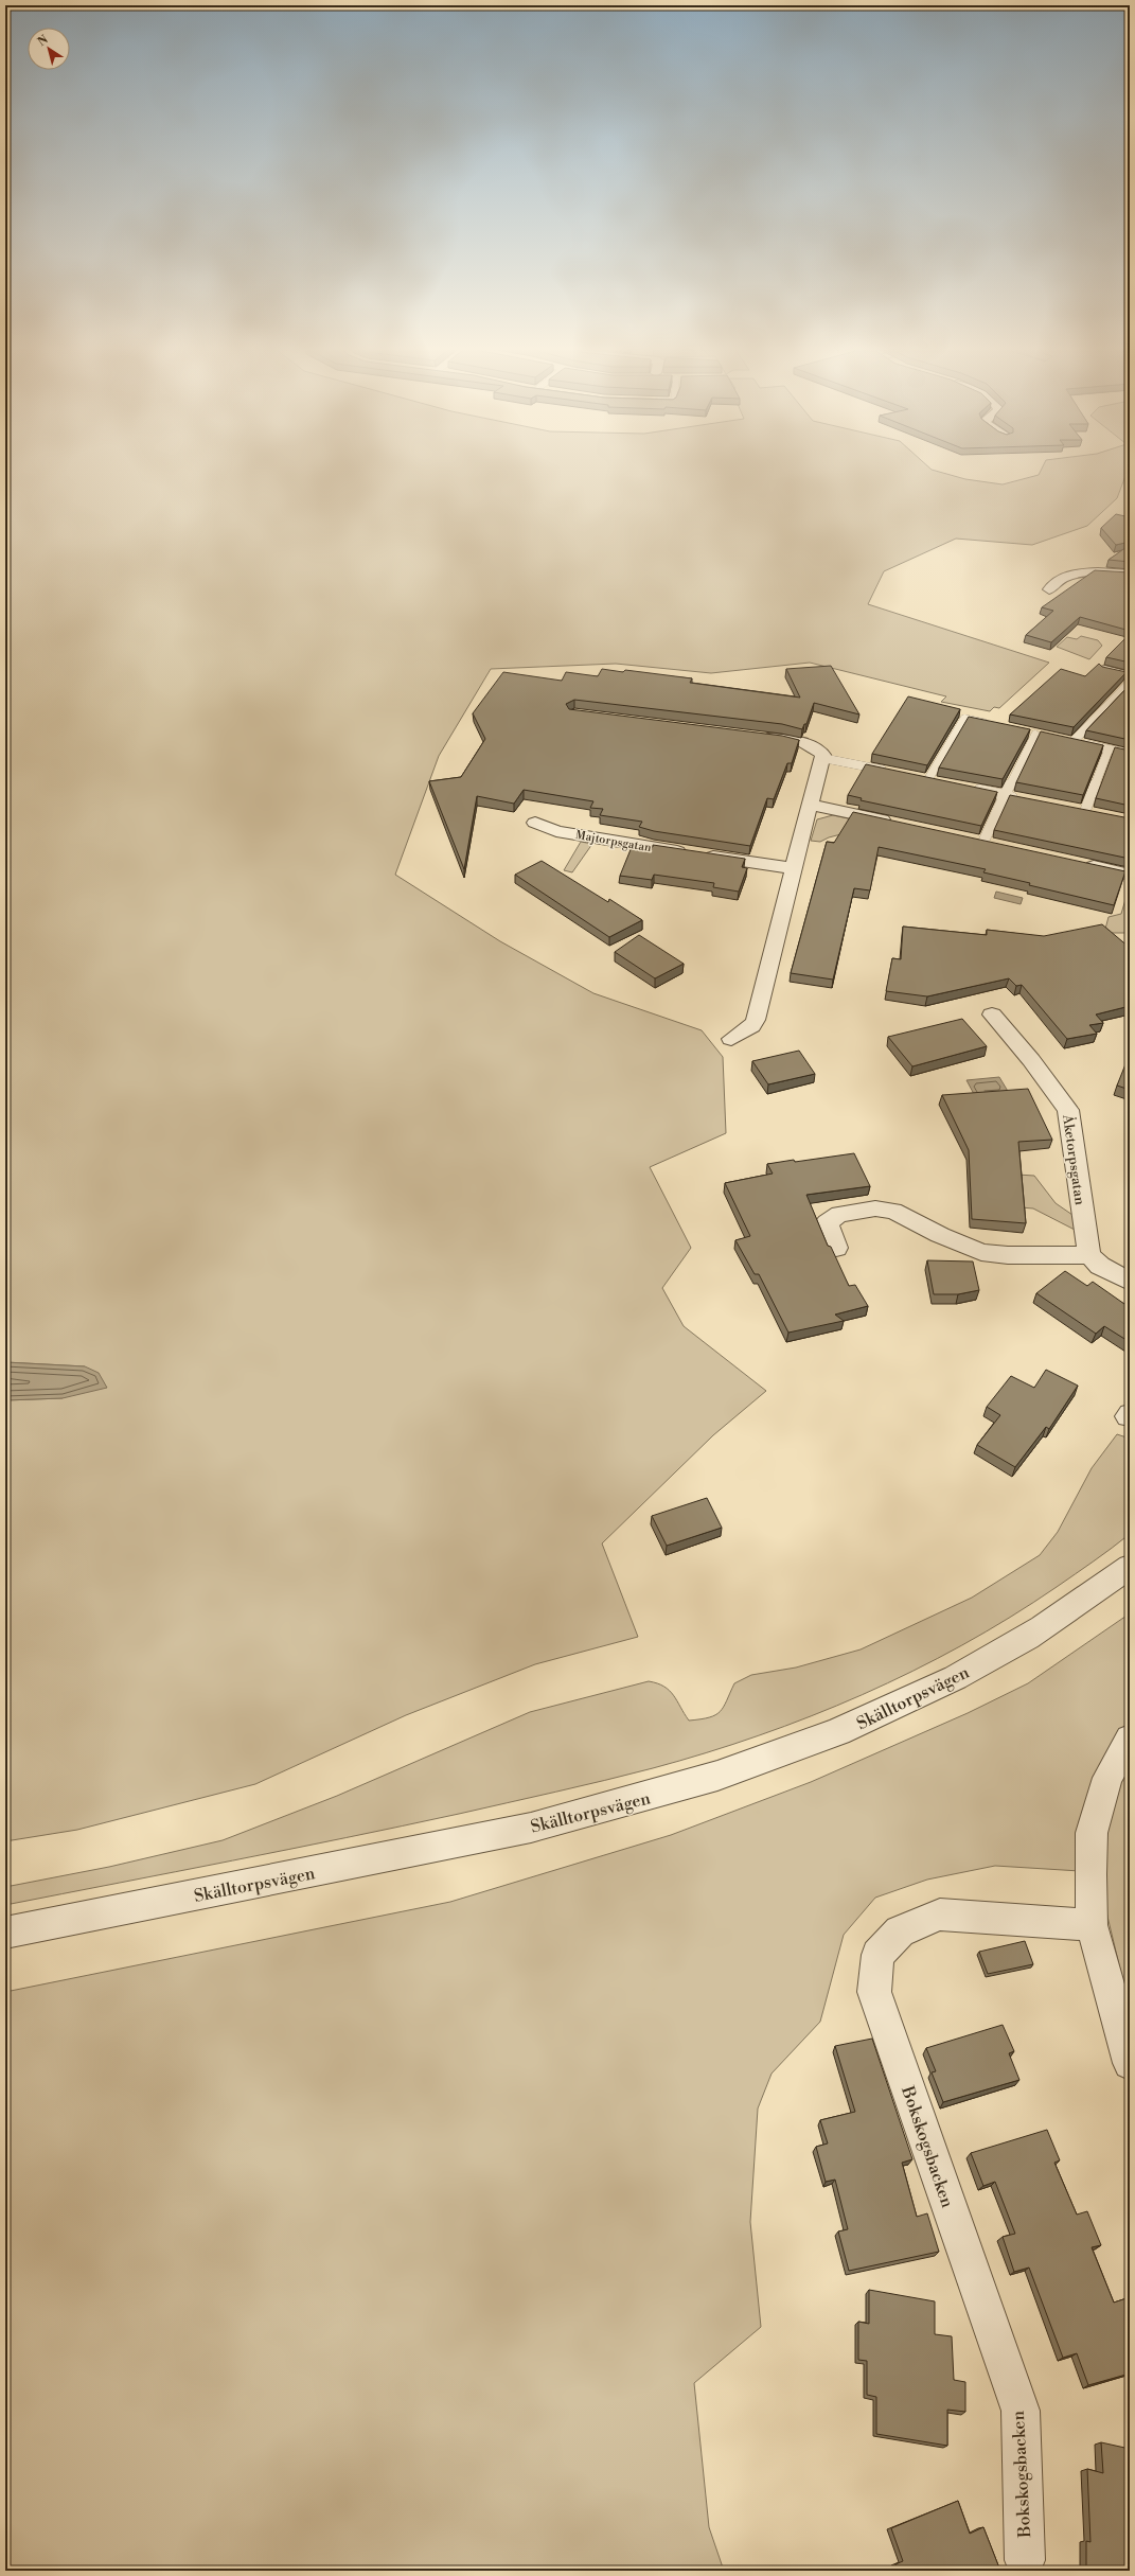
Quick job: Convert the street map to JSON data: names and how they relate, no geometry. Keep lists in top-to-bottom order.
{
  "streets": {
    "street": [
      "Majtorpsgatan",
      "Åketorpsgatan",
      "Skälltorpsvägen",
      "Bokskogsbacken"
    ]
  },
  "north": "top left"
}
